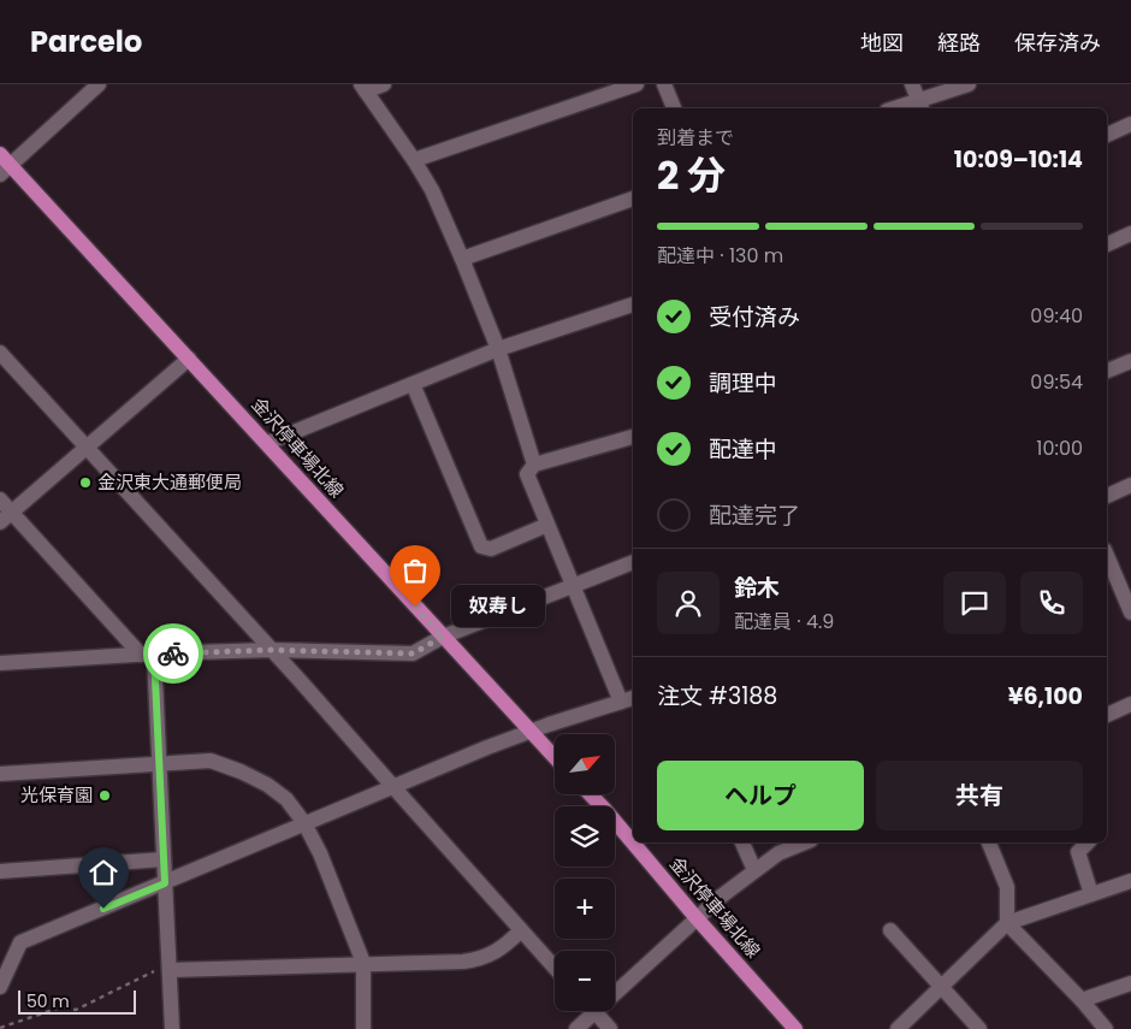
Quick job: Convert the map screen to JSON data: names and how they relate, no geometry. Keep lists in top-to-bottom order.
{
  "streets": {
    "main road": ["金沢停車場北線"]
  },
  "places": ["金沢東大通郵便局", "奴寿し", "光保育園"],
  "scale_bar": "50 m",
  "north": "top right",
  "page": {
    "header": "Parcelo",
    "nav": ["地図", "経路", "保存済み"],
    "heading": ["2 分", "到着まで", "10:09–10:14"],
    "panel": [
      "鈴木",
      "配達員 · 4.9",
      "注文 #3188",
      "¥6,100"
    ],
    "bar": "配達中 · 130 m",
    "list": [
      ["受付済み", "09:40"],
      ["調理中", "09:54"],
      ["配達中", "10:00"],
      "配達完了"
    ],
    "bubble": "奴寿し",
    "map_buttons": ["+", "−"],
    "buttons": ["ヘルプ", "共有"],
    "scale": "50 m"
  }
}
